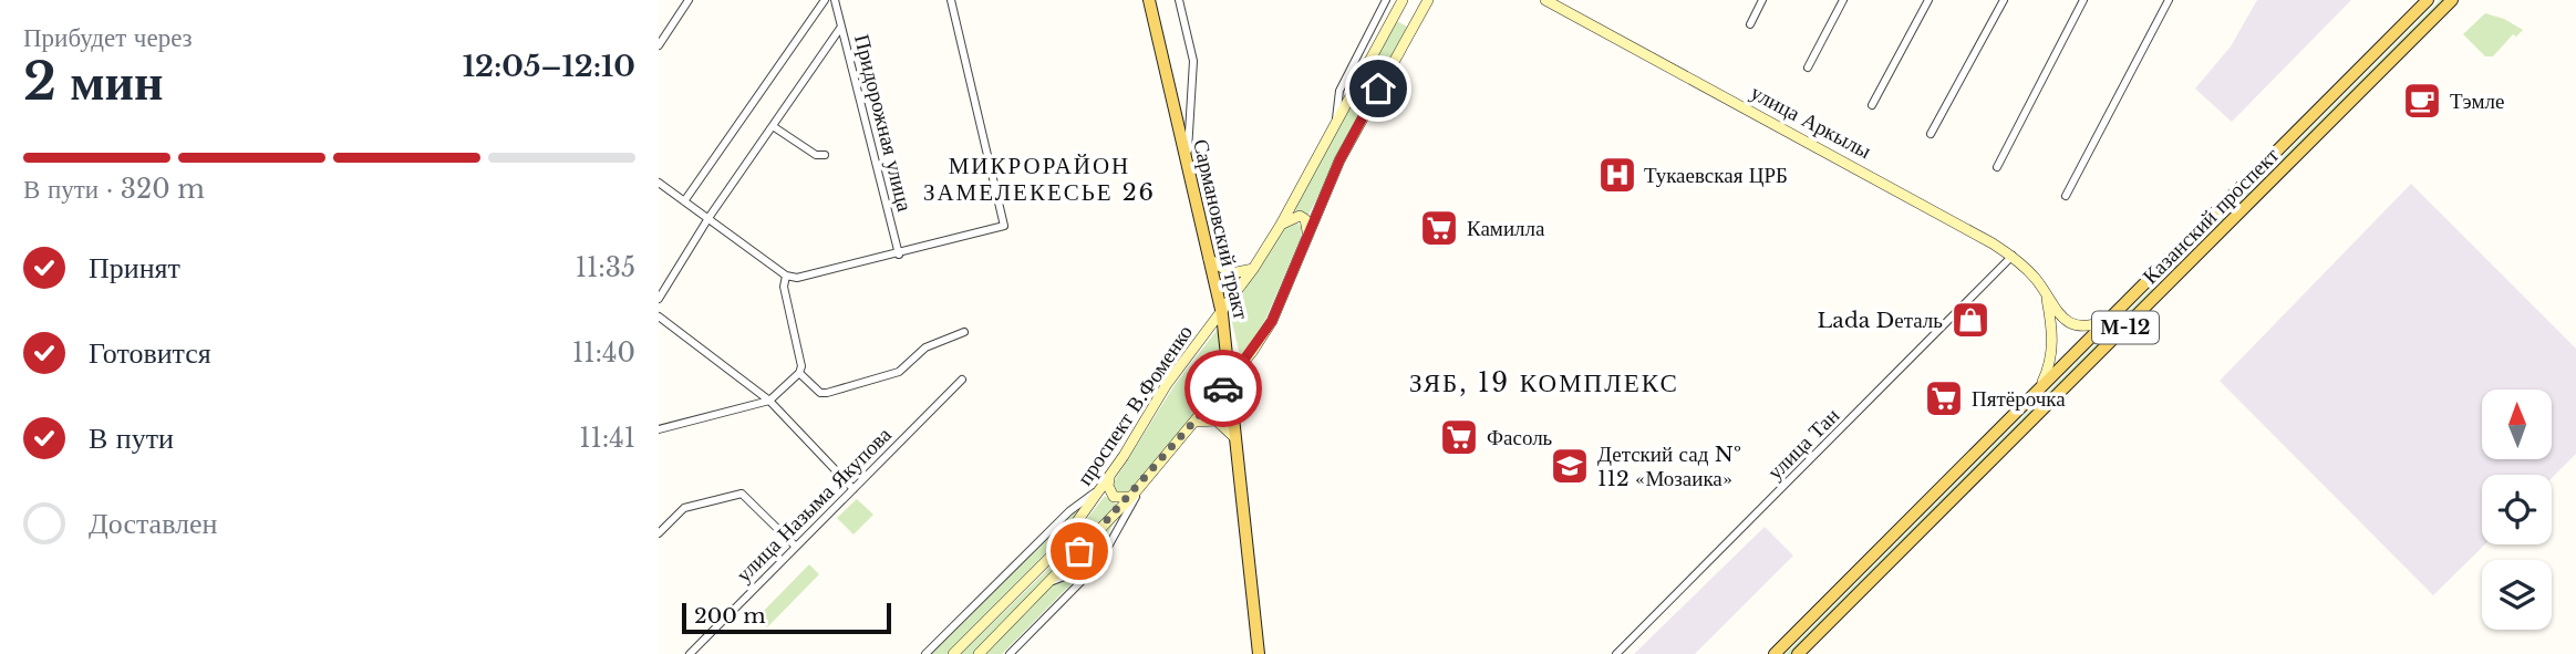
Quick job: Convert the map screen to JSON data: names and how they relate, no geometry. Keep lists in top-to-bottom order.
{
  "streets": {
    "main road": [
      "улица Аркылы",
      "Казанский проспект",
      "Сармановский тракт",
      "М-12",
      "проспект В.Фоменко"
    ],
    "street": ["Придорожная улица", "улица Тан", "улица Назыма Якупова"]
  },
  "crossings": [
    ["улица Аркылы", "Казанский проспект"],
    ["улица Аркылы", "улица Тан"],
    ["Сармановский тракт", "проспект В.Фоменко"]
  ],
  "districts": ["МИКРОРАЙОН ЗАМЕЛЕКЕСЬЕ 26", "ЗЯБ, 19 КОМПЛЕКС"],
  "places": {
    "cafe": ["Тэмле"],
    "hospital": ["Тукаевская ЦРБ"],
    "supermarket": ["Камилла", "Пятёрочка", "Фасоль"],
    "shop": ["Lada Dеталь"],
    "school or university": ["Детский сад № 112 «Мозаика»"]
  },
  "scale_bar": "200 m",
  "north": "top",
  "page": {
    "heading": ["2 мин", "Прибудет через", "12:05–12:10"],
    "bar": "В пути · 320 m",
    "list": [
      ["Принят", "11:35"],
      ["Готовится", "11:40"],
      ["В пути", "11:41"],
      "Доставлен"
    ],
    "scale": "200 m"
  }
}
